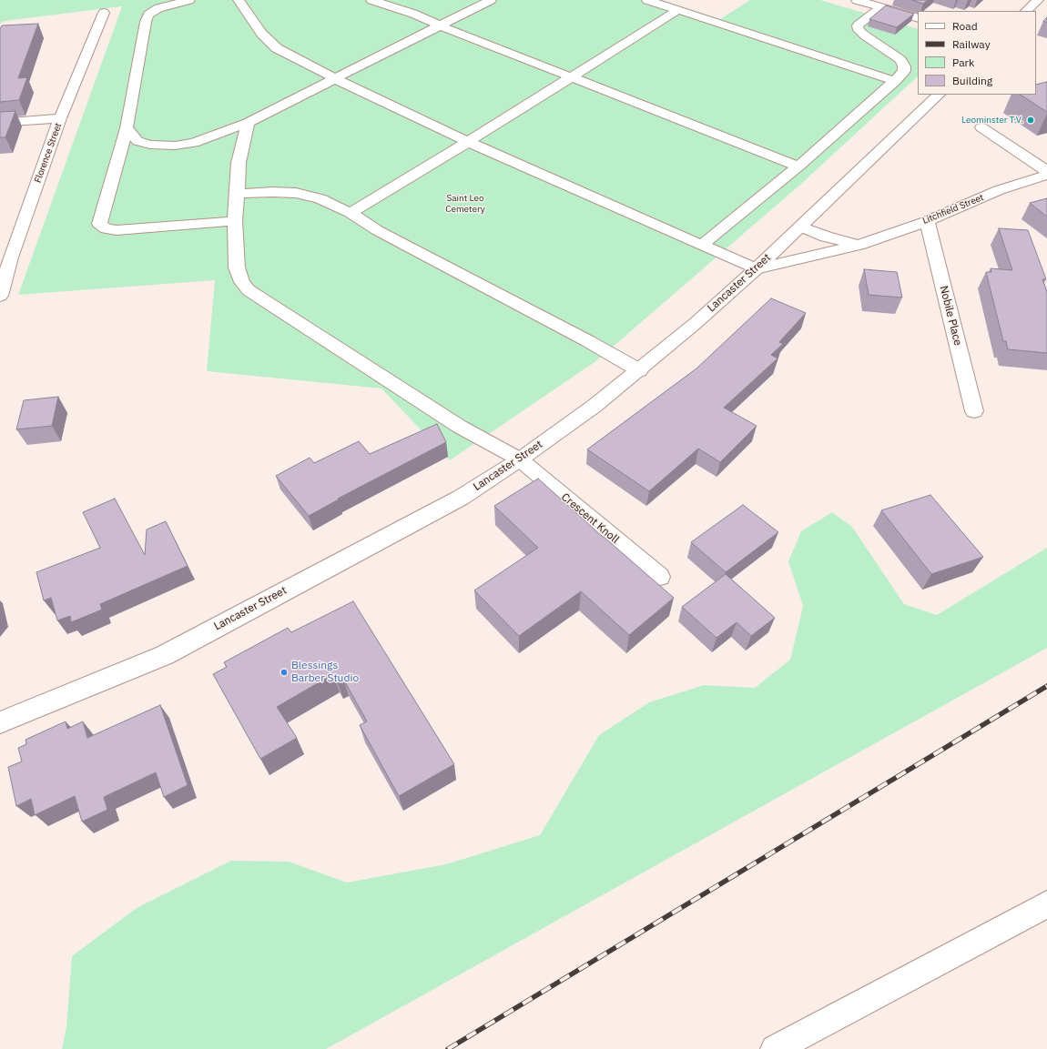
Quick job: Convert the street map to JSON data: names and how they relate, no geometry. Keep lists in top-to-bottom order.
{
  "streets": {
    "street": [
      "Florence Street",
      "Litchfield Street",
      "Lancaster Street",
      "Nobile Place",
      "Crescent Knoll"
    ]
  },
  "crossings": [
    ["Litchfield Street", "Lancaster Street"],
    ["Litchfield Street", "Nobile Place"],
    ["Lancaster Street", "Crescent Knoll"]
  ],
  "parks": ["Saint Leo Cemetery"],
  "places": ["Leominster T.V.", "Blessings Barber Studio"],
  "legend": [
    "Road",
    "Railway",
    "Park",
    "Building"
  ]
}
